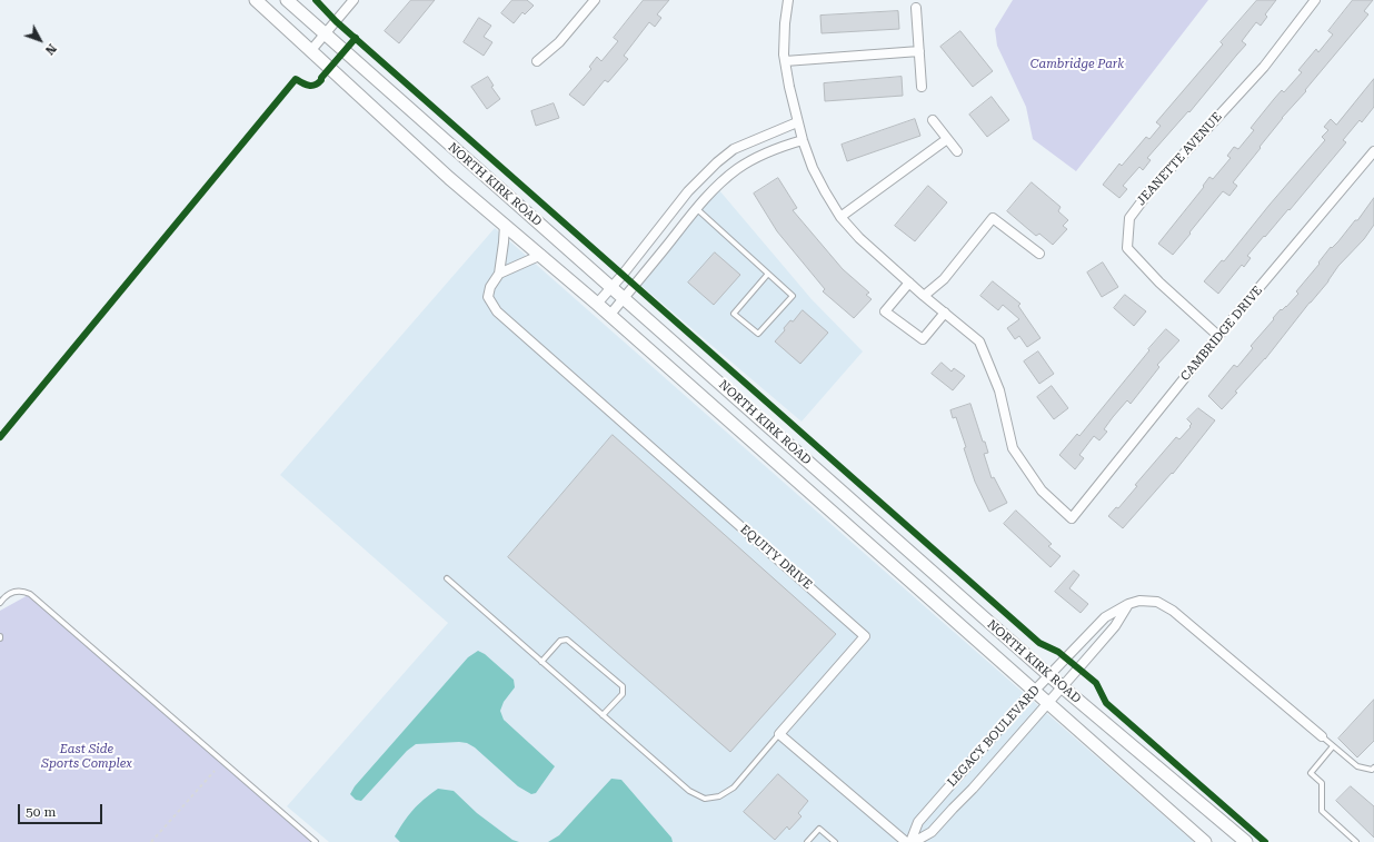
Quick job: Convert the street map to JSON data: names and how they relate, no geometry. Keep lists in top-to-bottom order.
{
  "streets": {
    "main road": ["NORTH KIRK ROAD"],
    "street": [
      "JEANETTE AVENUE",
      "CAMBRIDGE DRIVE",
      "EQUITY DRIVE",
      "LEGACY BOULEVARD"
    ]
  },
  "crossings": [
    ["JEANETTE AVENUE", "CAMBRIDGE DRIVE"],
    ["NORTH KIRK ROAD", "EQUITY DRIVE"],
    ["NORTH KIRK ROAD", "LEGACY BOULEVARD"]
  ],
  "parks": ["Cambridge Park", "East Side Sports Complex"],
  "scale_bar": "50 m",
  "north": "bottom right"
}
